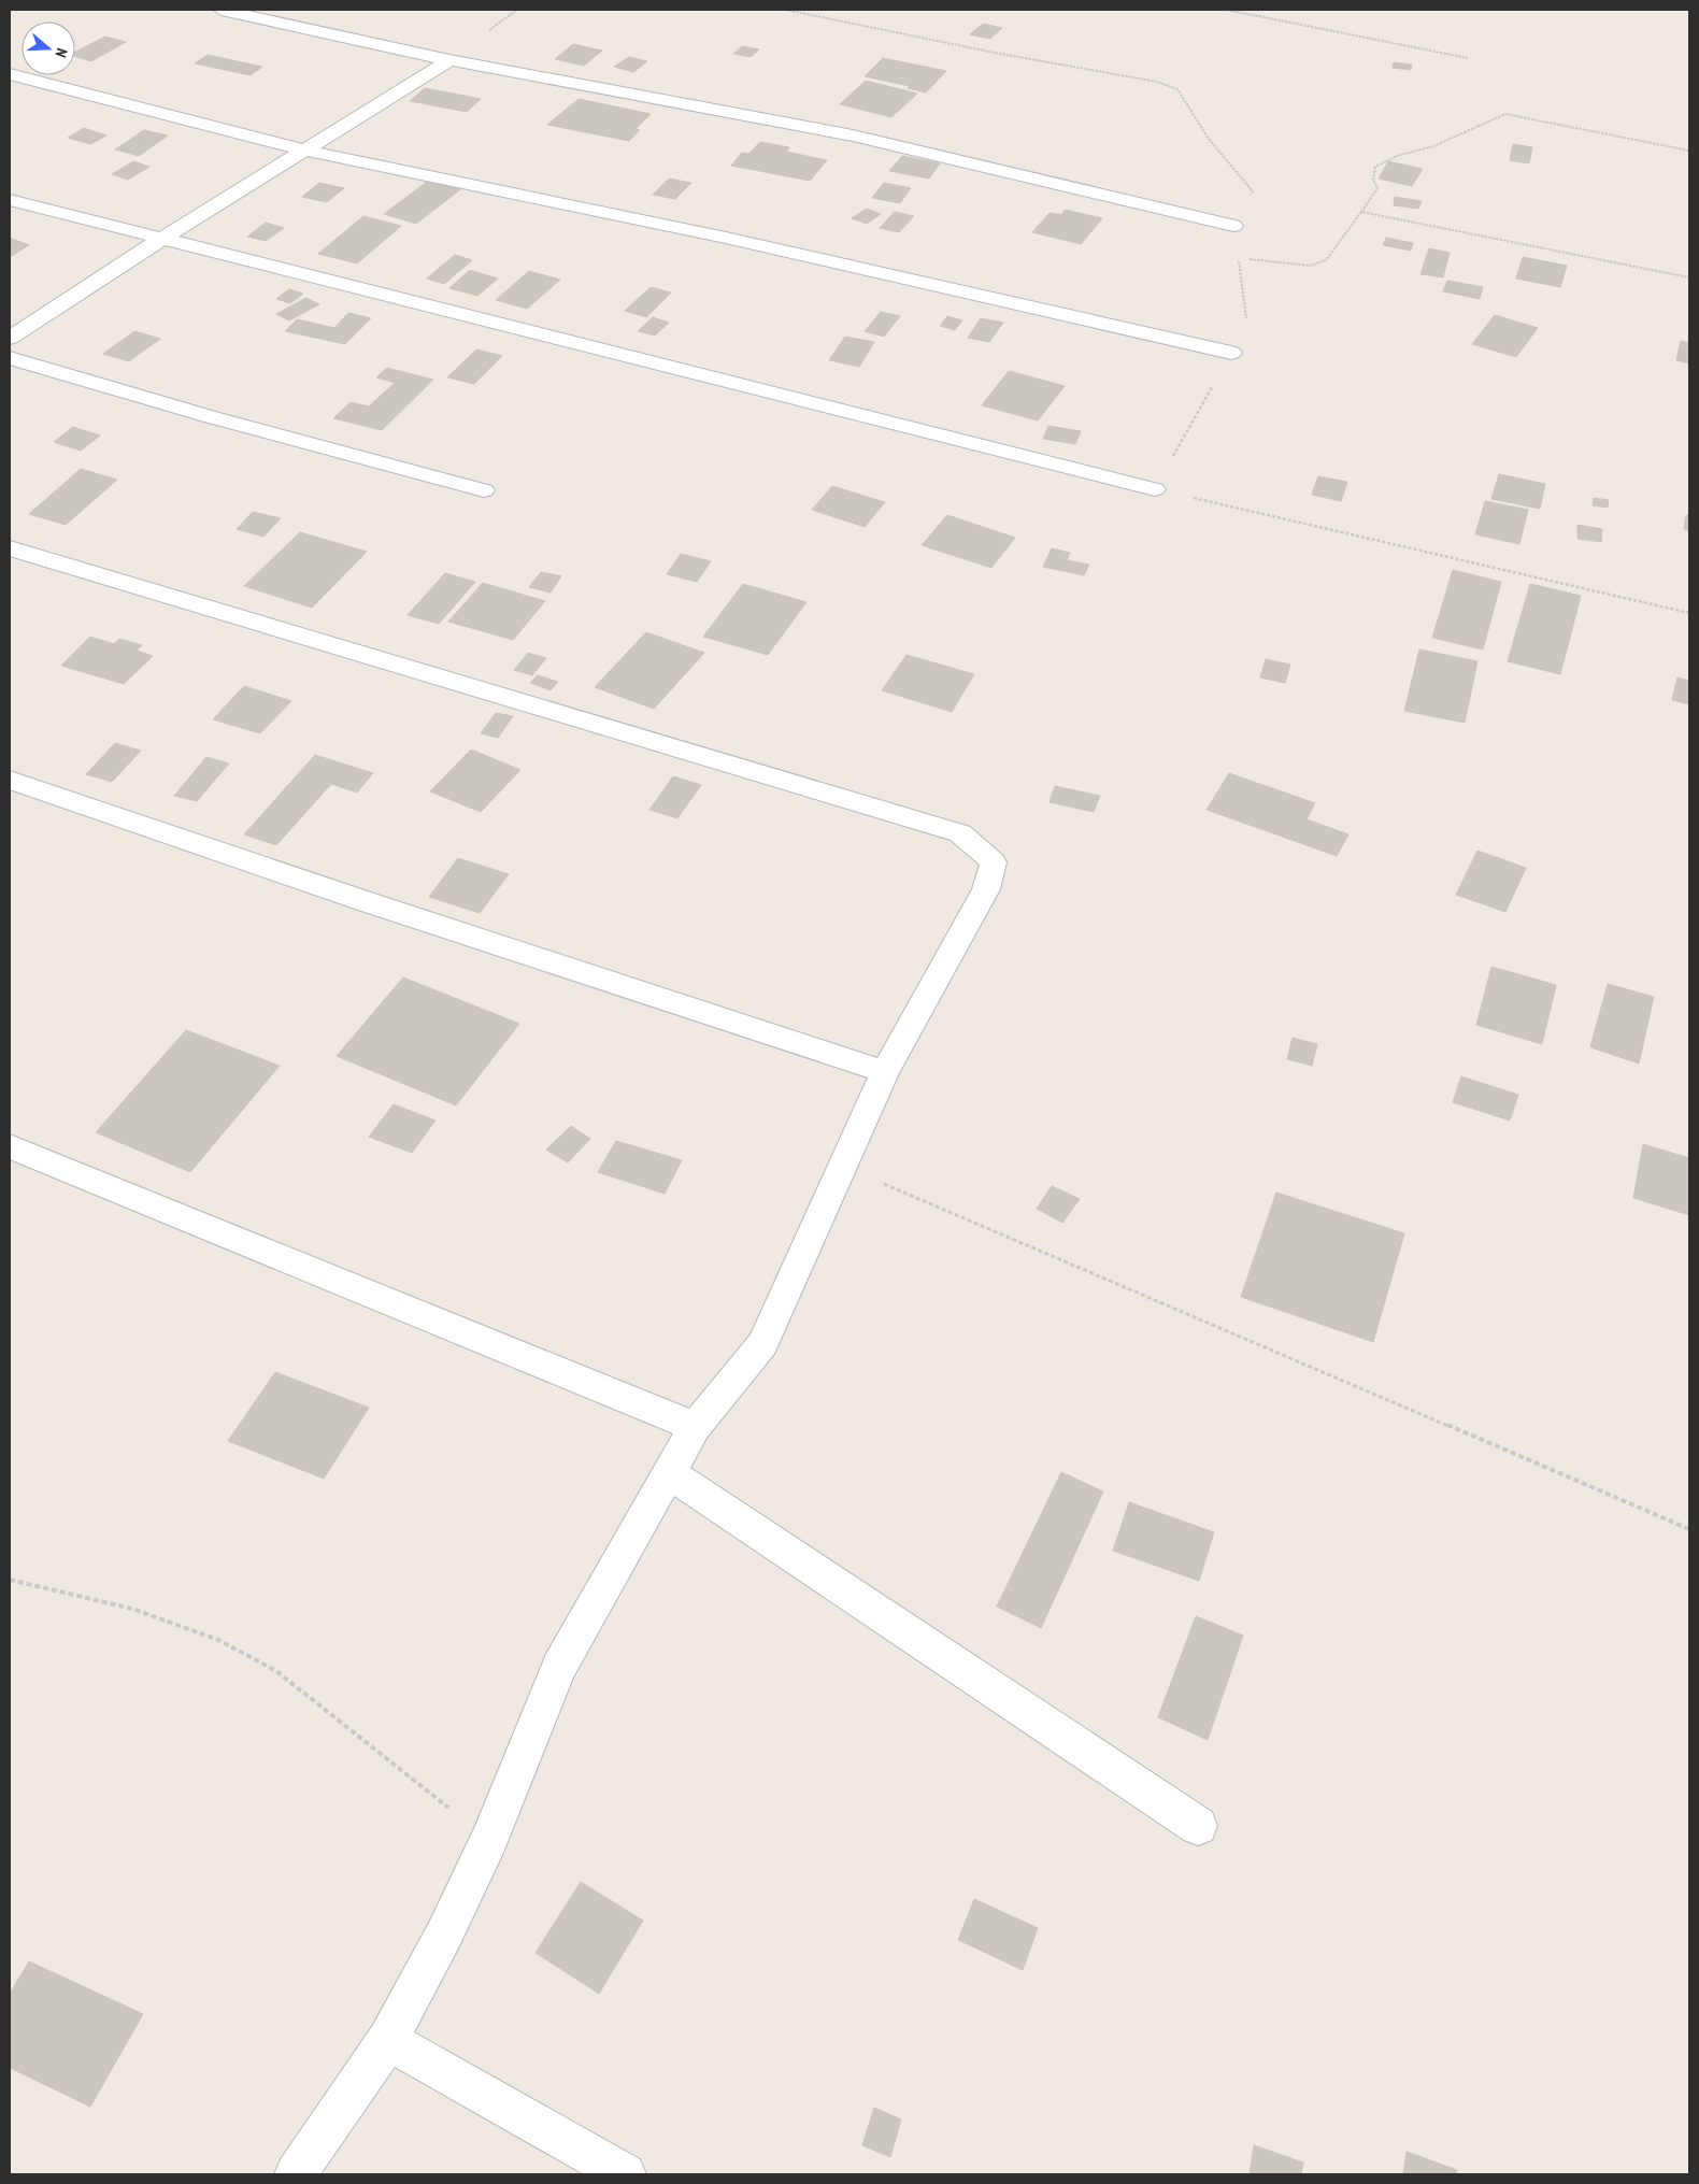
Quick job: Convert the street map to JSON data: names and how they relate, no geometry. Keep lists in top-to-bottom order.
{
  "north": "right"
}
